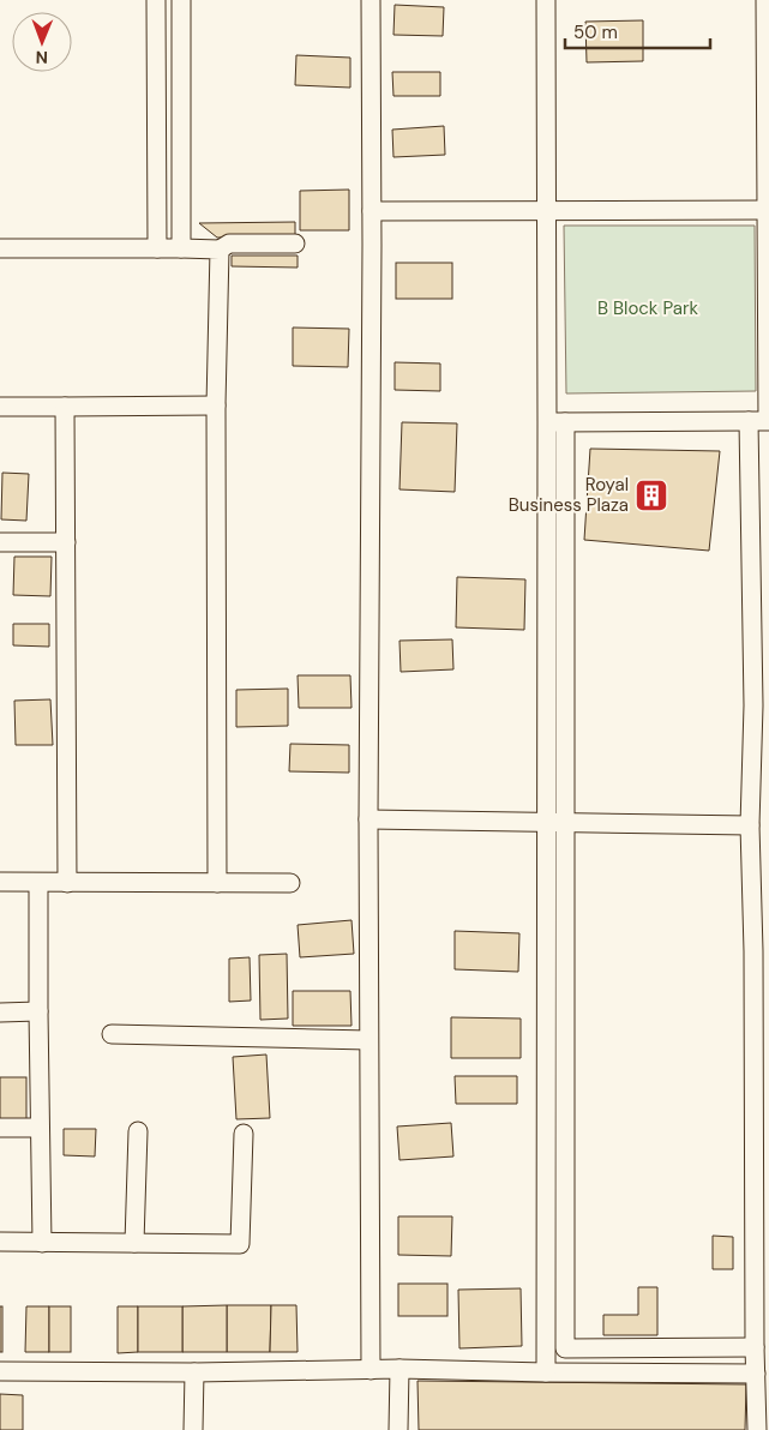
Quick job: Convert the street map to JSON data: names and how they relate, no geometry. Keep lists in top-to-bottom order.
{
  "parks": ["B Block Park"],
  "places": {
    "building": ["Royal Business Plaza"]
  },
  "scale_bar": "50 m",
  "north": "bottom"
}
